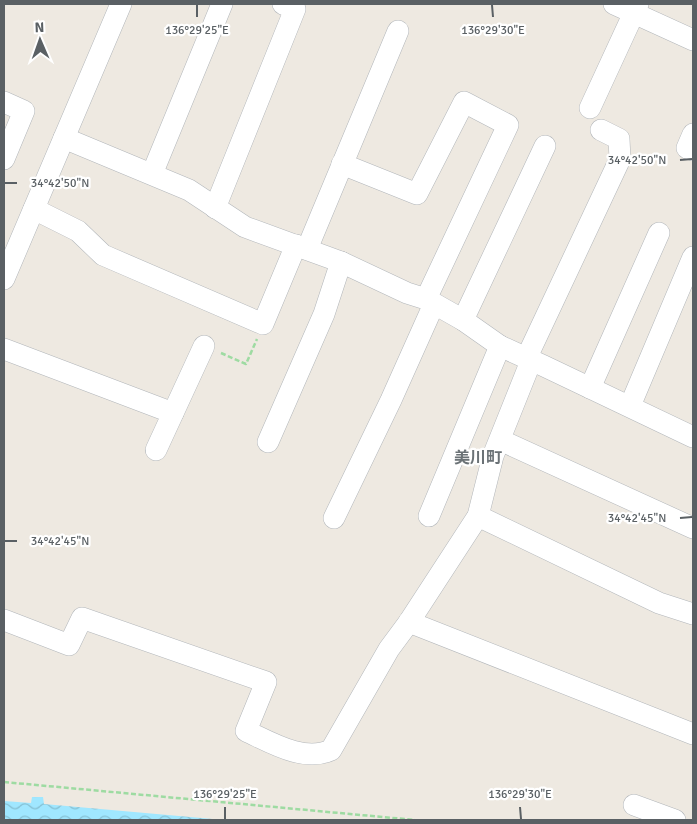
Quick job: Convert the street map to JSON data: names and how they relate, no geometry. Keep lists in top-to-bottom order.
{
  "districts": ["美川町"],
  "north": "top",
  "coordinates": [
    "136°29'25\"E",
    "136°29'30\"E",
    "34°42'50\"N",
    "34°42'45\"N"
  ]
}
